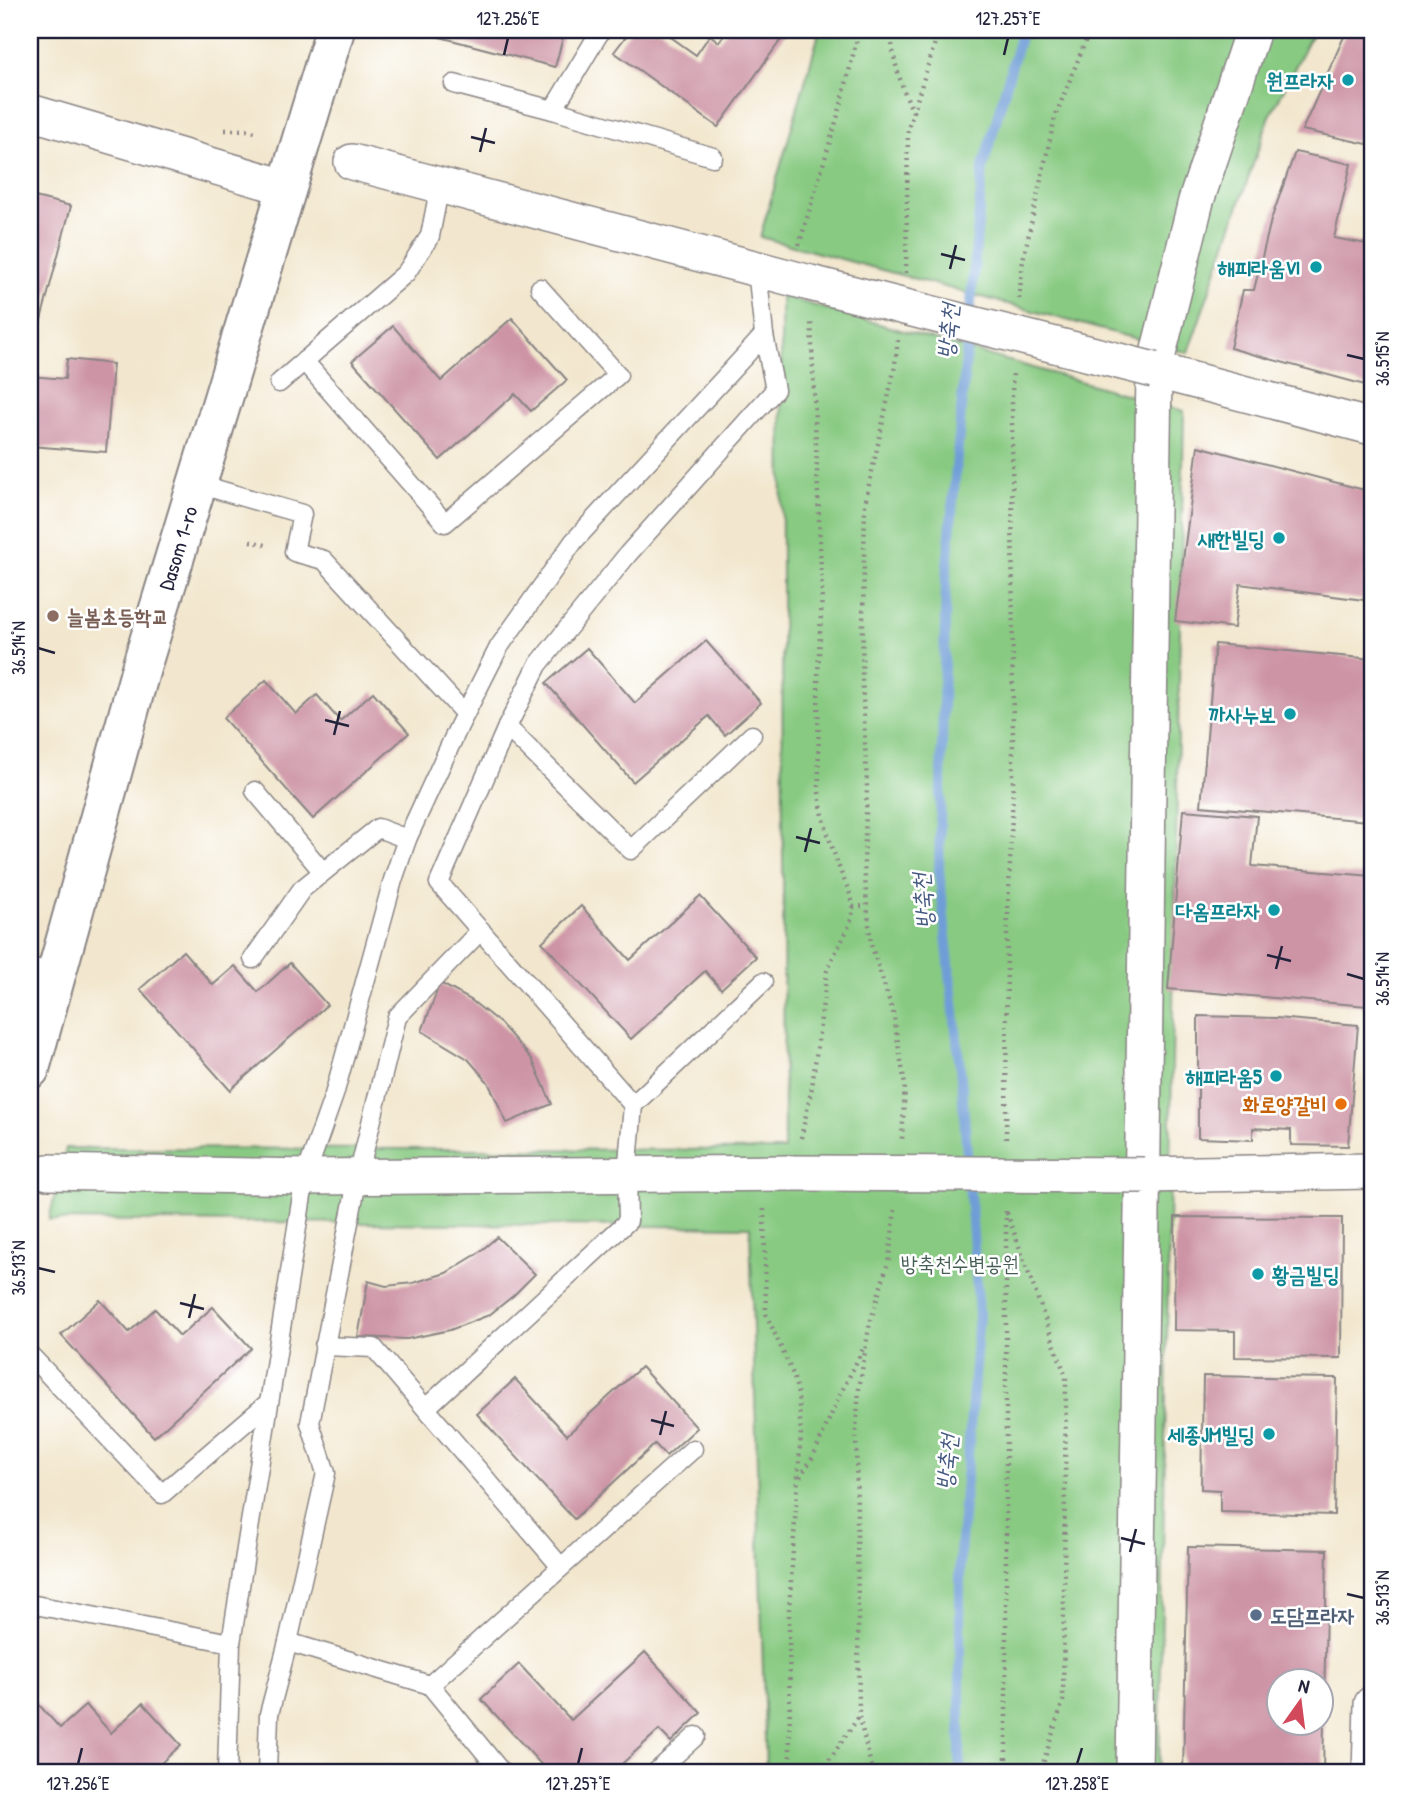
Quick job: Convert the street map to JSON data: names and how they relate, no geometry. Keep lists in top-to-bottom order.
{
  "streets": {
    "street": ["Dasom 1-ro"]
  },
  "water": ["방축천"],
  "parks": ["방축천수변공원"],
  "places": [
    "원프라자",
    "해피라움Ⅵ",
    "새한빌딩",
    "늘봄초등학교",
    "까사누보",
    "다옴프라자",
    "해피라움5",
    "화로양갈비",
    "황금빌딩",
    "세종JM빌딩",
    "도담프라자"
  ],
  "north": "top",
  "coordinates": [
    "127.256°E",
    "127.257°E",
    "36.515°N",
    "36.514°N",
    "36.513°N",
    "127.258°E"
  ]
}
